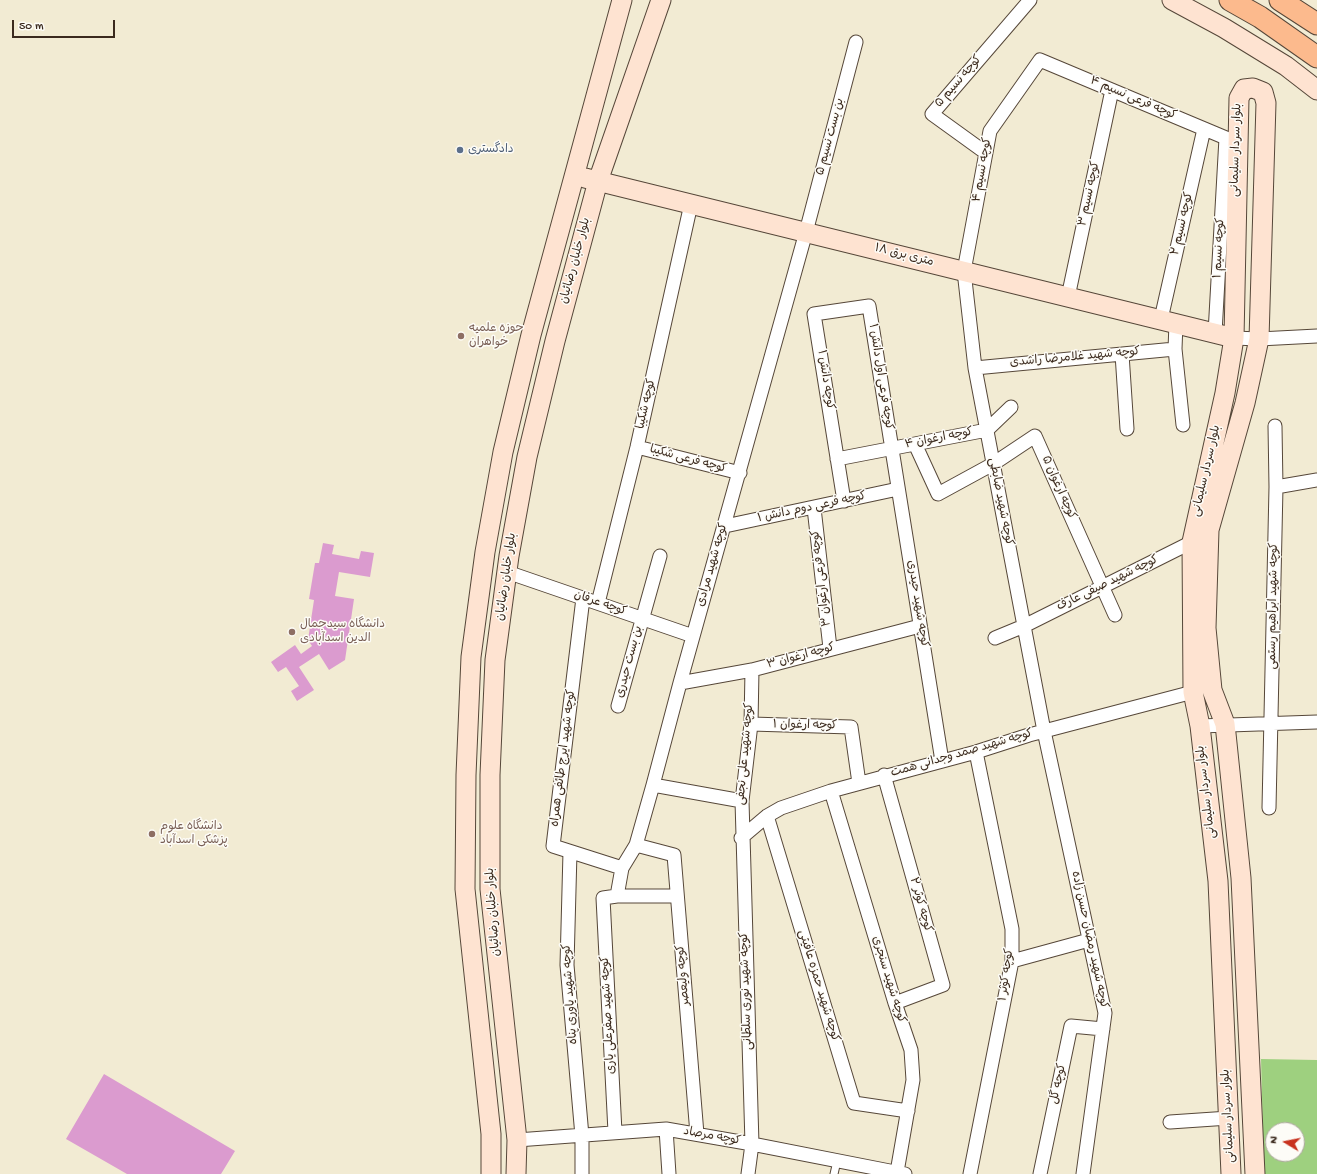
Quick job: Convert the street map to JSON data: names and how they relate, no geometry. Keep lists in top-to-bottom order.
{
  "streets": {
    "main road": ["بلوار سردار سلیمانی", "۱۸ متری برق", "بلوار خلبان رضائیان"],
    "street": [
      "کوچه نسیم ۵",
      "کوچه فرعی نسیم ۴",
      "بن بست نسیم ۵",
      "کوچه نسیم ۴",
      "کوچه نسیم ۳",
      "کوچه نسیم ۲",
      "کوچه نسیم ۱",
      "کوچه شهید غلامرضا راشدی",
      "کوچه فرعی اول دانش ۱",
      "کوچه دانش ۱",
      "کوچه شکیبا",
      "کوچه ارغوان ۴",
      "کوچه فرعی شکیبا",
      "کوچه ارغوان ۵",
      "کوچه شهید ضابطی",
      "کوچه فرعی دوم دانش ۱",
      "کوچه شهید مرادی",
      "کوچه فرعی ارغوان ۳",
      "کوچه شهید صیفی عارف",
      "کوچه عرفان",
      "کوچه شهید حیدری",
      "کوچه شهید ابراهیم رستمی",
      "کوچه ارغوان ۳",
      "بن بست حیدری",
      "کوچه ارغوان ۱",
      "کوچه شهید علی نجفی",
      "کوچه شهید صمد وجدانی همت",
      "کوچه شهید ایرج طائفی همراه",
      "کوچه کوثر ۲",
      "کوچه شهید رمضان حسن زاده",
      "کوچه ولیعصر",
      "کوچه کوثر ۱",
      "کوچه شهید سنجری",
      "کوچه شهید حمزه عافیتی",
      "کوچه شهید نوری سلطانی",
      "کوچه شهید یاوری پناه",
      "کوچه شهید صفرعلی یاری",
      "کوچه گل",
      "کوچه مرصاد"
    ]
  },
  "crossings": [
    ["کوچه نسیم ۵", "کوچه نسیم ۴"],
    ["کوچه فرعی نسیم ۴", "کوچه نسیم ۴"],
    ["کوچه فرعی نسیم ۴", "کوچه نسیم ۳"],
    ["کوچه فرعی نسیم ۴", "کوچه نسیم ۲"],
    ["کوچه فرعی نسیم ۴", "کوچه نسیم ۱"],
    ["بن بست نسیم ۵", "۱۸ متری برق"],
    ["بن بست نسیم ۵", "کوچه شهید مرادی"],
    ["بلوار سردار سلیمانی", "۱۸ متری برق"],
    ["بلوار سردار سلیمانی", "کوچه شهید صیفی عارف"],
    ["بلوار سردار سلیمانی", "کوچه شهید صمد وجدانی همت"],
    ["کوچه نسیم ۴", "۱۸ متری برق"],
    ["کوچه نسیم ۴", "کوچه شهید ضابطی"],
    ["کوچه نسیم ۳", "۱۸ متری برق"],
    ["کوچه نسیم ۲", "۱۸ متری برق"],
    ["کوچه نسیم ۲", "کوچه شهید غلامرضا راشدی"],
    ["کوچه نسیم ۱", "۱۸ متری برق"],
    ["۱۸ متری برق", "بلوار خلبان رضائیان"],
    ["۱۸ متری برق", "کوچه شکیبا"],
    ["۱۸ متری برق", "کوچه شهید ضابطی"],
    ["۱۸ متری برق", "کوچه شهید مرادی"],
    ["بلوار خلبان رضائیان", "کوچه عرفان"],
    ["بلوار خلبان رضائیان", "کوچه مرصاد"],
    ["کوچه شهید غلامرضا راشدی", "کوچه شهید ضابطی"],
    ["کوچه فرعی اول دانش ۱", "کوچه دانش ۱"],
    ["کوچه فرعی اول دانش ۱", "کوچه ارغوان ۴"],
    ["کوچه فرعی اول دانش ۱", "کوچه شهید حیدری"],
    ["کوچه دانش ۱", "کوچه ارغوان ۴"],
    ["کوچه دانش ۱", "کوچه فرعی دوم دانش ۱"],
    ["کوچه شکیبا", "کوچه فرعی شکیبا"],
    ["کوچه شکیبا", "کوچه عرفان"],
    ["کوچه ارغوان ۴", "کوچه شهید ضابطی"],
    ["کوچه ارغوان ۴", "کوچه شهید حیدری"],
    ["کوچه فرعی شکیبا", "کوچه شهید مرادی"],
    ["کوچه ارغوان ۵", "کوچه شهید ضابطی"],
    ["کوچه ارغوان ۵", "کوچه شهید صیفی عارف"],
    ["کوچه شهید ضابطی", "کوچه شهید صیفی عارف"],
    ["کوچه شهید ضابطی", "کوچه شهید صمد وجدانی همت"],
    ["کوچه شهید ضابطی", "کوچه شهید رمضان حسن زاده"],
    ["کوچه فرعی دوم دانش ۱", "کوچه شهید مرادی"],
    ["کوچه فرعی دوم دانش ۱", "کوچه فرعی ارغوان ۳"],
    ["کوچه فرعی دوم دانش ۱", "کوچه شهید حیدری"],
    ["کوچه شهید مرادی", "کوچه عرفان"],
    ["کوچه شهید مرادی", "کوچه ارغوان ۳"],
    ["کوچه شهید مرادی", "کوچه شهید ایرج طائفی همراه"],
    ["کوچه شهید مرادی", "کوچه ولیعصر"],
    ["کوچه شهید مرادی", "کوچه شهید صفرعلی یاری"],
    ["کوچه فرعی ارغوان ۳", "کوچه ارغوان ۳"],
    ["کوچه عرفان", "بن بست حیدری"],
    ["کوچه عرفان", "کوچه شهید ایرج طائفی همراه"],
    ["کوچه شهید حیدری", "کوچه ارغوان ۳"],
    ["کوچه شهید حیدری", "کوچه شهید صمد وجدانی همت"],
    ["کوچه ارغوان ۳", "کوچه شهید علی نجفی"],
    ["کوچه ارغوان ۱", "کوچه شهید علی نجفی"],
    ["کوچه ارغوان ۱", "کوچه شهید صمد وجدانی همت"],
    ["کوچه شهید علی نجفی", "کوچه شهید صمد وجدانی همت"],
    ["کوچه شهید علی نجفی", "کوچه شهید نوری سلطانی"],
    ["کوچه شهید صمد وجدانی همت", "کوچه کوثر ۲"],
    ["کوچه شهید صمد وجدانی همت", "کوچه شهید رمضان حسن زاده"],
    ["کوچه شهید صمد وجدانی همت", "کوچه کوثر ۱"],
    ["کوچه شهید صمد وجدانی همت", "کوچه شهید سنجری"],
    ["کوچه شهید صمد وجدانی همت", "کوچه شهید حمزه عافیتی"],
    ["کوچه شهید صمد وجدانی همت", "کوچه شهید نوری سلطانی"],
    ["کوچه شهید ایرج طائفی همراه", "کوچه شهید یاوری پناه"],
    ["کوچه کوثر ۲", "کوچه شهید سنجری"],
    ["کوچه شهید رمضان حسن زاده", "کوچه گل"],
    ["کوچه ولیعصر", "کوچه مرصاد"],
    ["کوچه شهید سنجری", "کوچه شهید حمزه عافیتی"],
    ["کوچه شهید سنجری", "کوچه مرصاد"],
    ["کوچه شهید نوری سلطانی", "کوچه مرصاد"],
    ["کوچه شهید یاوری پناه", "کوچه مرصاد"],
    ["کوچه شهید صفرعلی یاری", "کوچه مرصاد"]
  ],
  "places": [
    "دادگستری",
    "حوزه علمیه خواهران",
    "دانشگاه سیدجمال الدین اسدآبادی",
    "دانشگاه علوم پزشکی اسدآباد"
  ],
  "scale_bar": "50 m",
  "north": "left"
}
